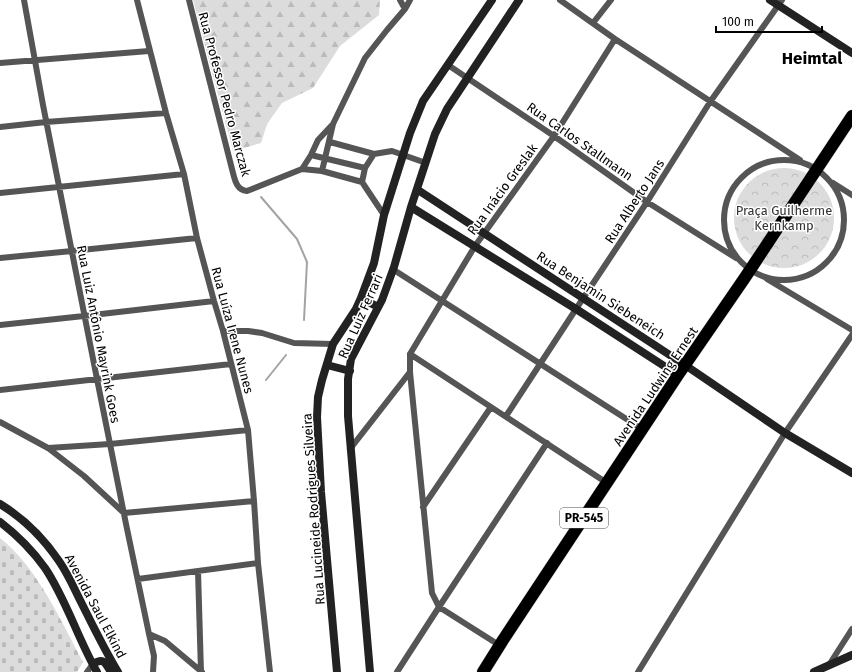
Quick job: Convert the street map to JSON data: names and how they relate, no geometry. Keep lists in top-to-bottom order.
{
  "streets": {
    "highway": ["Avenida Ludwing Ernest", "PR-545"],
    "street": [
      "Rua Professor Pedro Marczak",
      "Rua Carlos Stallmann",
      "Rua Inácio Greslak",
      "Rua Alberto Jans",
      "Rua Benjamin Siebeneich",
      "Rua Luiz Ferrari",
      "Rua Luíza Irene Nunes",
      "Rua Luiz Antônio Mayrink Goes",
      "Rua Lucineide Rodrigues Silveira",
      "Avenida Saul Elkind"
    ]
  },
  "crossings": [
    ["Rua Carlos Stallmann", "Rua Inácio Greslak"],
    ["Rua Carlos Stallmann", "Rua Alberto Jans"],
    ["Rua Carlos Stallmann", "Rua Luiz Ferrari"],
    ["Rua Carlos Stallmann", "Rua Lucineide Rodrigues Silveira"],
    ["Rua Inácio Greslak", "Rua Benjamin Siebeneich"],
    ["Rua Alberto Jans", "Rua Benjamin Siebeneich"],
    ["Rua Benjamin Siebeneich", "Rua Luiz Ferrari"],
    ["Rua Benjamin Siebeneich", "Avenida Ludwing Ernest"]
  ],
  "districts": ["Heimtal"],
  "parks": ["Praça Guilherme Kernkamp"],
  "scale_bar": "100 m"
}
